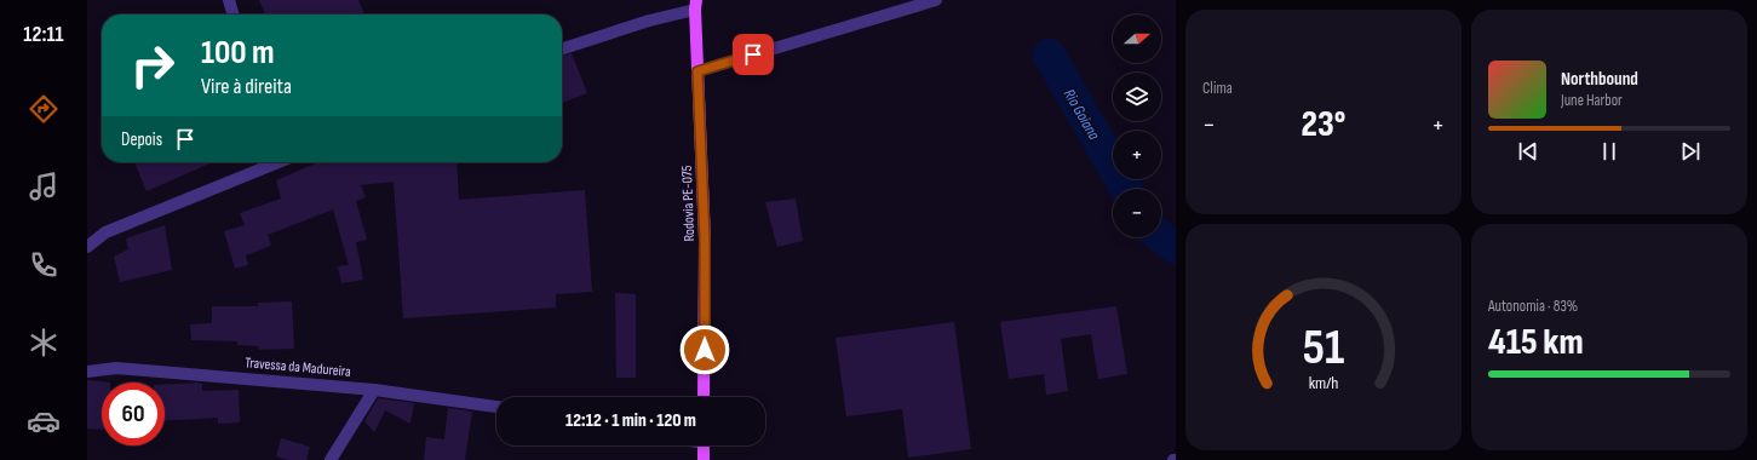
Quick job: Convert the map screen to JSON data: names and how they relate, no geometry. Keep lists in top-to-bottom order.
{
  "streets": {
    "main road": ["Rodovia PE-075"],
    "street": ["Travessa da Madureira"]
  },
  "water": ["Rio Goiana"],
  "north": "right",
  "page": {
    "tabs": "12:11",
    "tile": [
      "Clima",
      ["Autonomia · 83%", "415 km"]
    ],
    "map_buttons": ["+", "−"],
    "turn": ["100 m", "Vire à direita"],
    "song": ["Northbound", "June Harbor"],
    "heat": ["−", "23°", "+"],
    "then": "Depois",
    "limit": "60",
    "trip": "12:12 · 1 min · 120 m",
    "gauge": ["51", "km/h"]
  }
}
